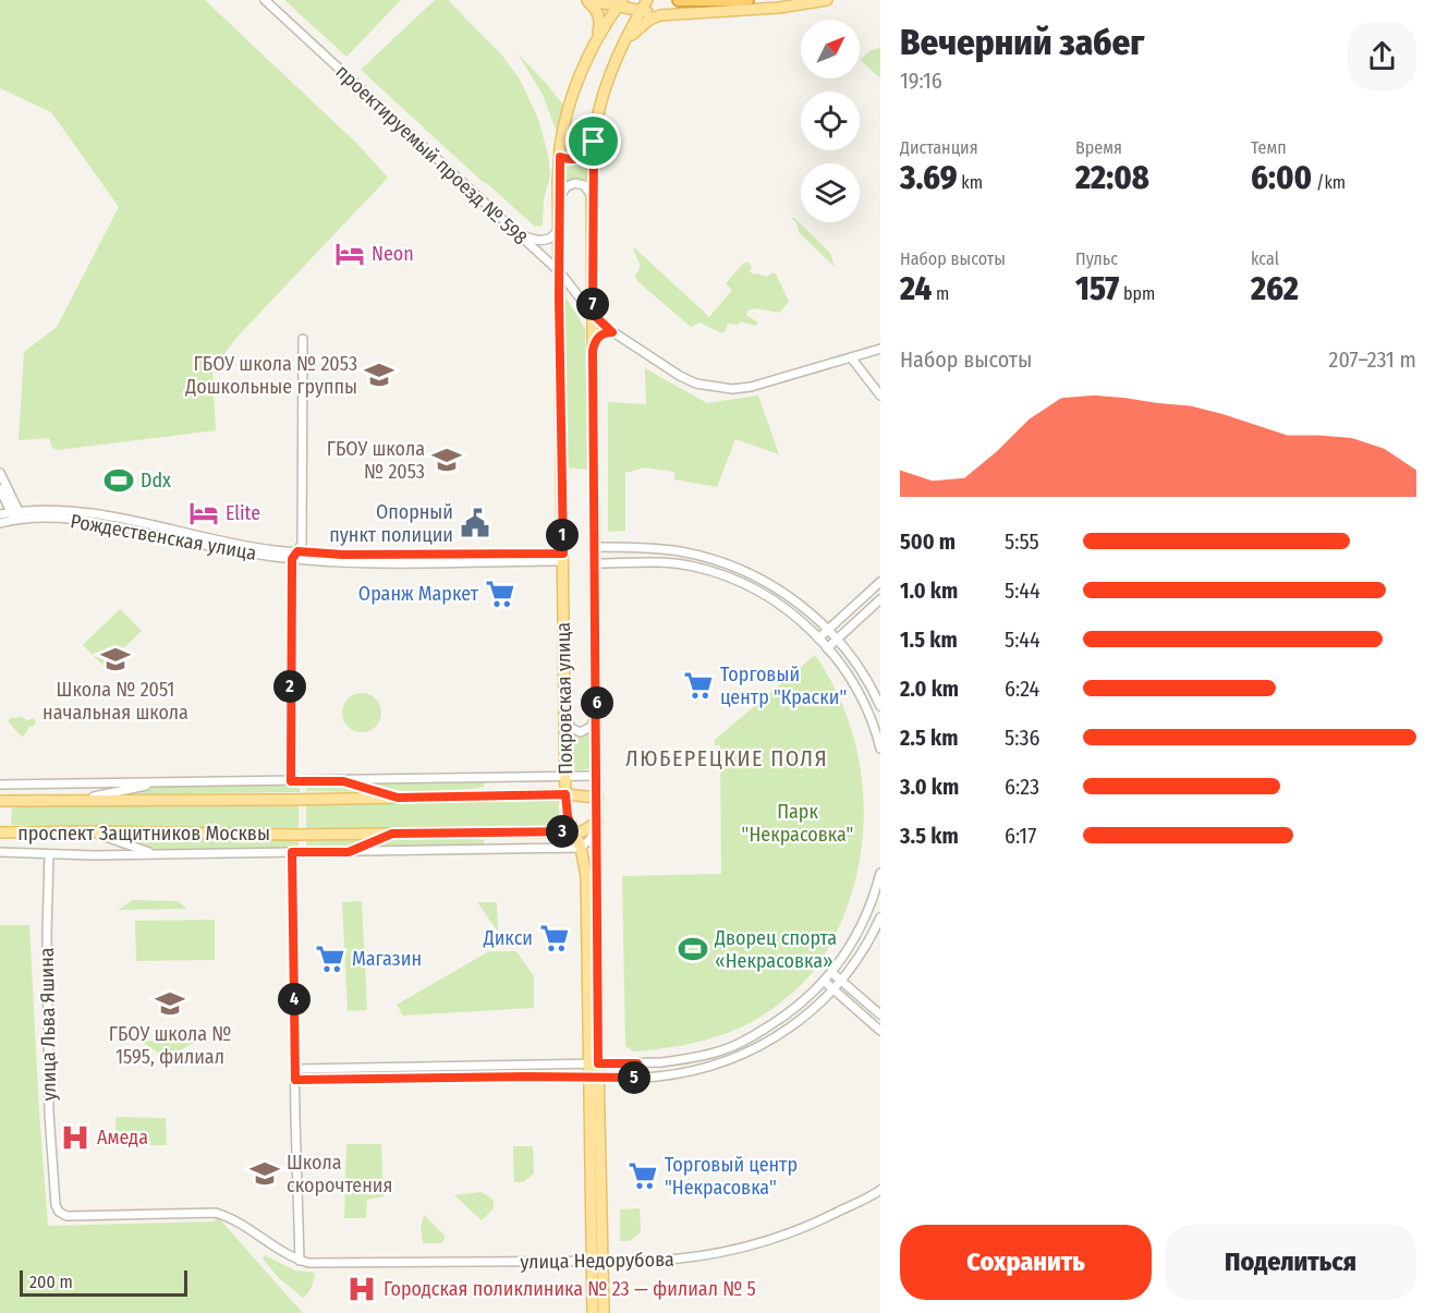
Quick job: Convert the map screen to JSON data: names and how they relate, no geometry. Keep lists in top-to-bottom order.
{
  "streets": {
    "main road": ["Покровская улица", "проспект Защитников Москвы"],
    "street": [
      "проектируемый проезд № 598",
      "Рождественская улица",
      "улица Льва Яшина",
      "улица Недорубова"
    ]
  },
  "crossings": [
    ["проектируемый проезд № 598", "Покровская улица"],
    ["Рождественская улица", "Покровская улица"],
    ["Покровская улица", "проспект Защитников Москвы"],
    ["Покровская улица", "улица Недорубова"],
    ["улица Льва Яшина", "улица Недорубова"]
  ],
  "districts": ["ЛЮБЕРЕЦКИЕ ПОЛЯ"],
  "parks": ["Парк \"Некрасовка\""],
  "places": {
    "hotel": ["Neon", "Elite"],
    "school or university": [
      "ГБОУ школа № 2053 Дошкольные группы",
      "ГБОУ школа № 2053",
      "Школа № 2051 начальная школа",
      "ГБОУ школа № 1595, филиал",
      "Школа скорочтения"
    ],
    "sports": ["Ddx", "Дворец спорта «Некрасовка»"],
    "public building": ["Опорный пункт полиции"],
    "supermarket": [
      "Оранж Маркет",
      "Торговый центр \"Краски\"",
      "Дикси",
      "Магазин",
      "Торговый центр \"Некрасовка\""
    ],
    "hospital": ["Амеда", "Городская поликлиника № 23 — филиал № 5"]
  },
  "scale_bar": "200 m",
  "north": "top right",
  "page": {
    "heading": ["Вечерний забег", "19:16"],
    "stats": [
      ["Дистанция", "3.69 km"],
      ["Время", "22:08"],
      ["Темп", "6:00 /km"],
      ["Набор высоты", "24 m"],
      ["Пульс", "157 bpm"],
      ["kcal", "262"]
    ],
    "pins": [
      "7",
      "1",
      "2",
      "6",
      "3",
      "4",
      "5"
    ],
    "chart": ["Набор высоты", "207–231 m"],
    "list": [
      {
        "name": "500 m",
        "note": "5:55"
      },
      {
        "name": "1.0 km",
        "note": "5:44"
      },
      {
        "name": "1.5 km",
        "note": "5:44"
      },
      {
        "name": "2.0 km",
        "note": "6:24"
      },
      {
        "name": "2.5 km",
        "note": "5:36"
      },
      {
        "name": "3.0 km",
        "note": "6:23"
      },
      {
        "name": "3.5 km",
        "note": "6:17"
      }
    ],
    "buttons": ["Сохранить", "Поделиться"],
    "scale": "200 m"
  }
}
